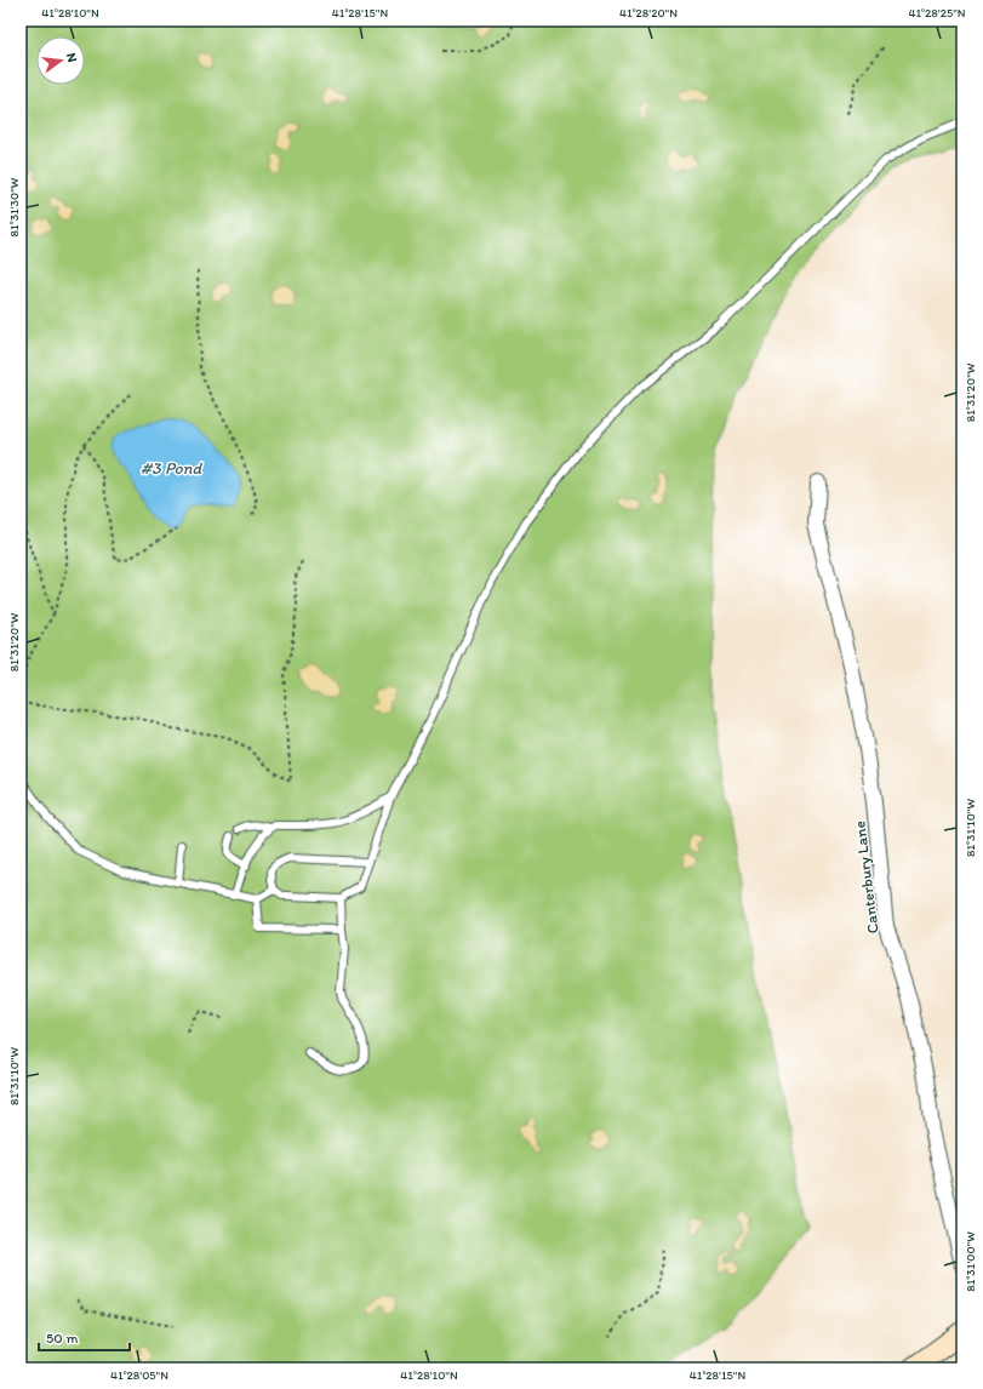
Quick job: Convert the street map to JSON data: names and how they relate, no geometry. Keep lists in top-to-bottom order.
{
  "streets": {
    "street": ["Canterbury Lane"]
  },
  "water": ["#3 Pond"],
  "scale_bar": "50 m",
  "north": "right",
  "coordinates": [
    "41°28'10\"N",
    "41°28'15\"N",
    "41°28'20\"N",
    "41°28'25\"N",
    "81°31'30\"W",
    "81°31'20\"W",
    "81°31'10\"W",
    "81°31'00\"W",
    "41°28'05\"N"
  ]
}
